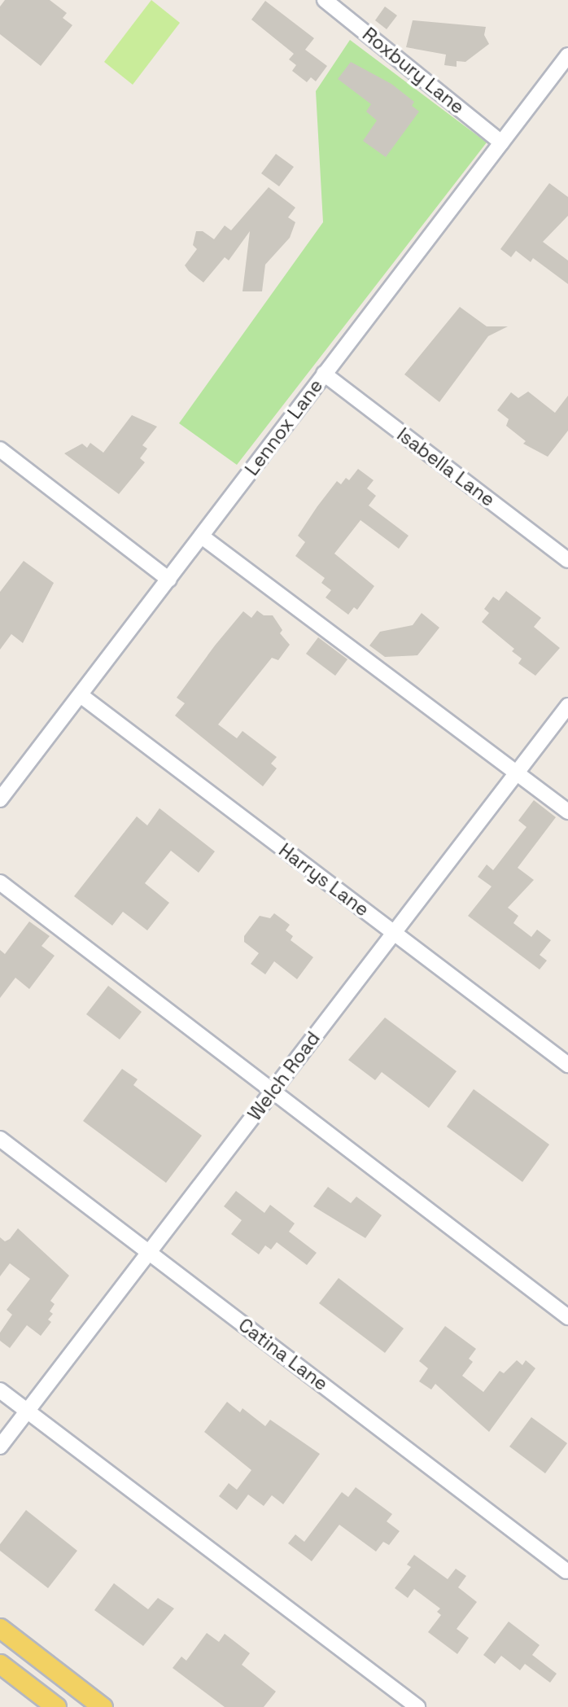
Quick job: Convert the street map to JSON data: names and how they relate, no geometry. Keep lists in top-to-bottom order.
{
  "streets": {
    "street": [
      "Roxbury Lane",
      "Lennox Lane",
      "Isabella Lane",
      "Harrys Lane",
      "Welch Road",
      "Catina Lane"
    ]
  },
  "crossings": [
    ["Roxbury Lane", "Lennox Lane"],
    ["Lennox Lane", "Isabella Lane"],
    ["Lennox Lane", "Harrys Lane"],
    ["Harrys Lane", "Welch Road"],
    ["Welch Road", "Catina Lane"]
  ]
}
